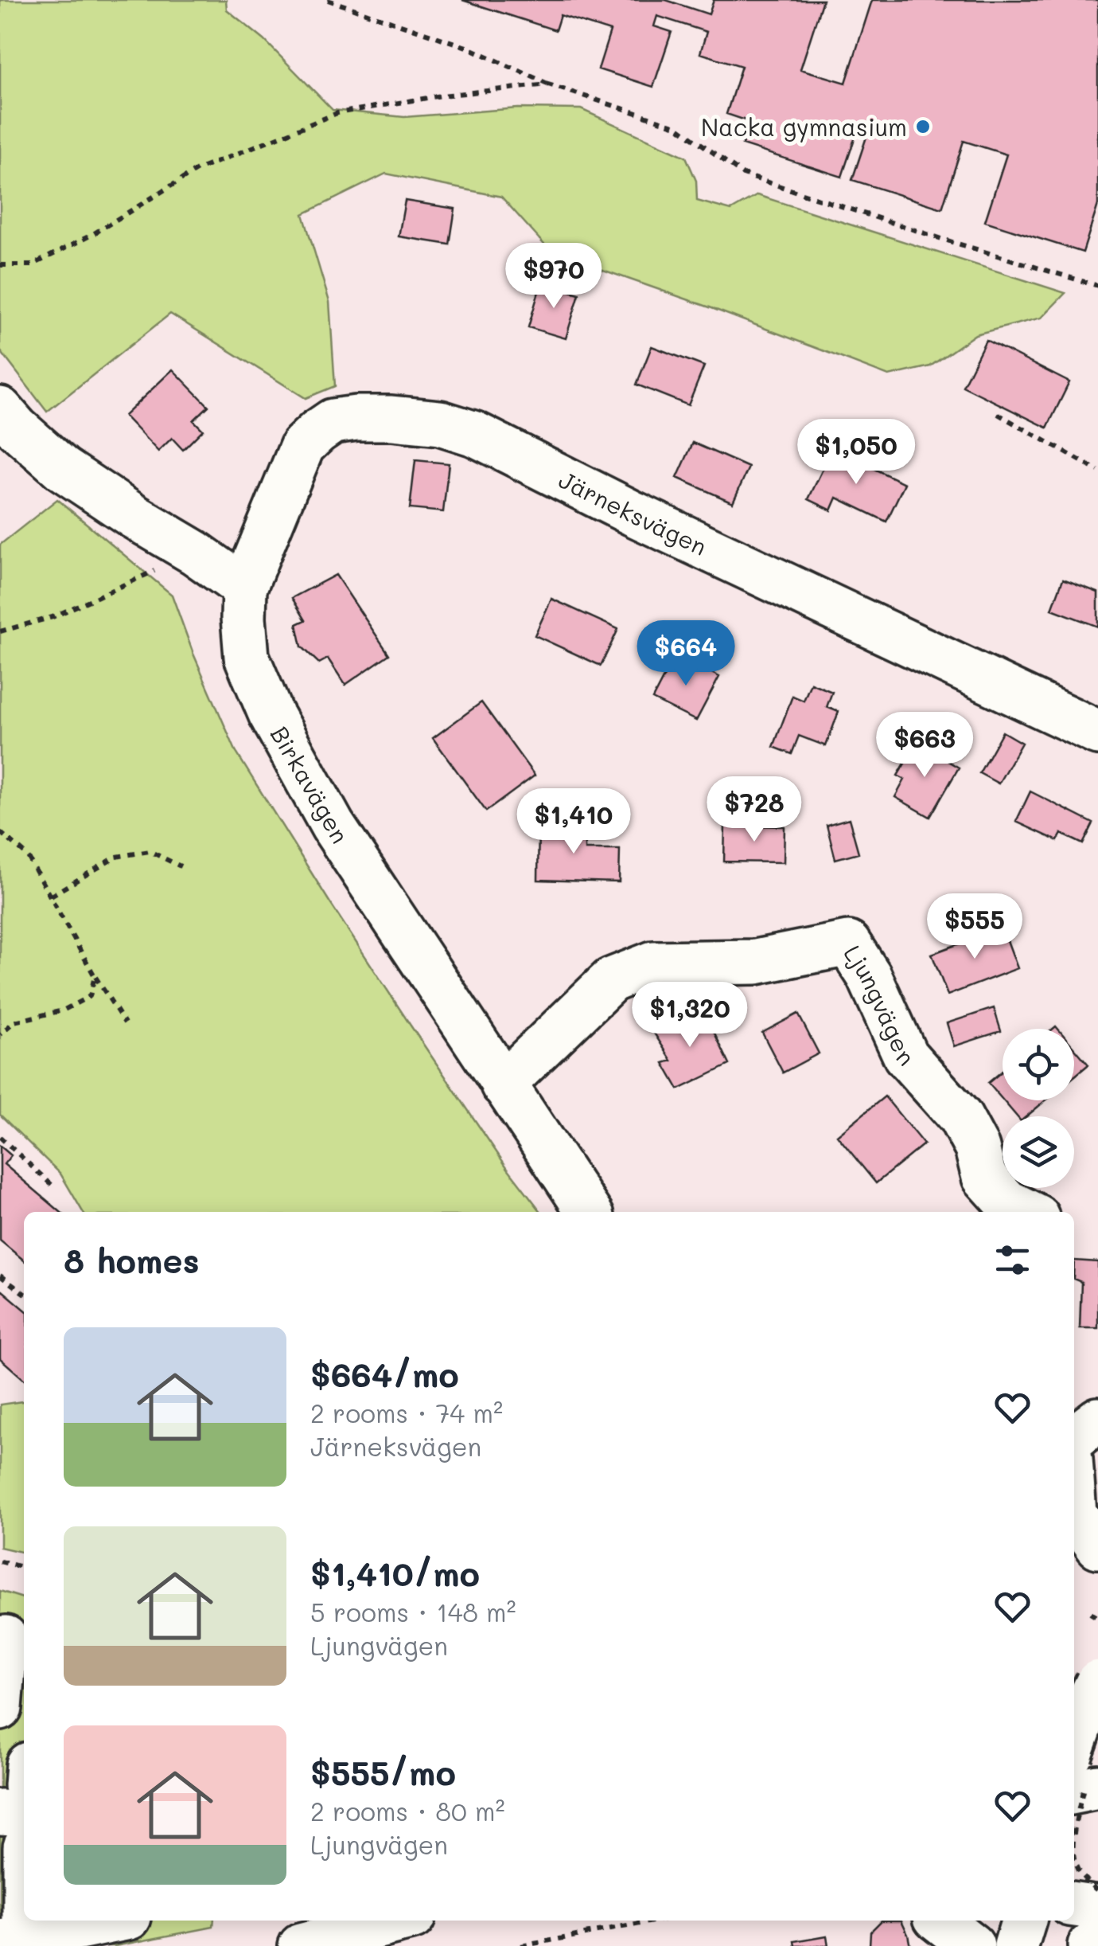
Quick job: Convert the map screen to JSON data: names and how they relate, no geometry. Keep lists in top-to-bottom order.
{
  "streets": {
    "street": ["Järneksvägen", "Birkavägen", "Ljungvägen"]
  },
  "crossings": [
    ["Järneksvägen", "Birkavägen"],
    ["Birkavägen", "Ljungvägen"]
  ],
  "places": ["Nacka gymnasium"],
  "page": {
    "price": [
      "$970",
      "$1,050",
      "$664",
      "$663",
      "$728",
      "$1,410",
      "$555",
      "$1,320"
    ],
    "heading": "8 homes",
    "list": [
      {
        "name": "$664/mo",
        "note": "2 rooms · 74 m² · Järneksvägen"
      },
      {
        "name": "$1,410/mo",
        "note": "5 rooms · 148 m² · Ljungvägen"
      },
      {
        "name": "$555/mo",
        "note": "2 rooms · 80 m² · Ljungvägen"
      }
    ]
  }
}
